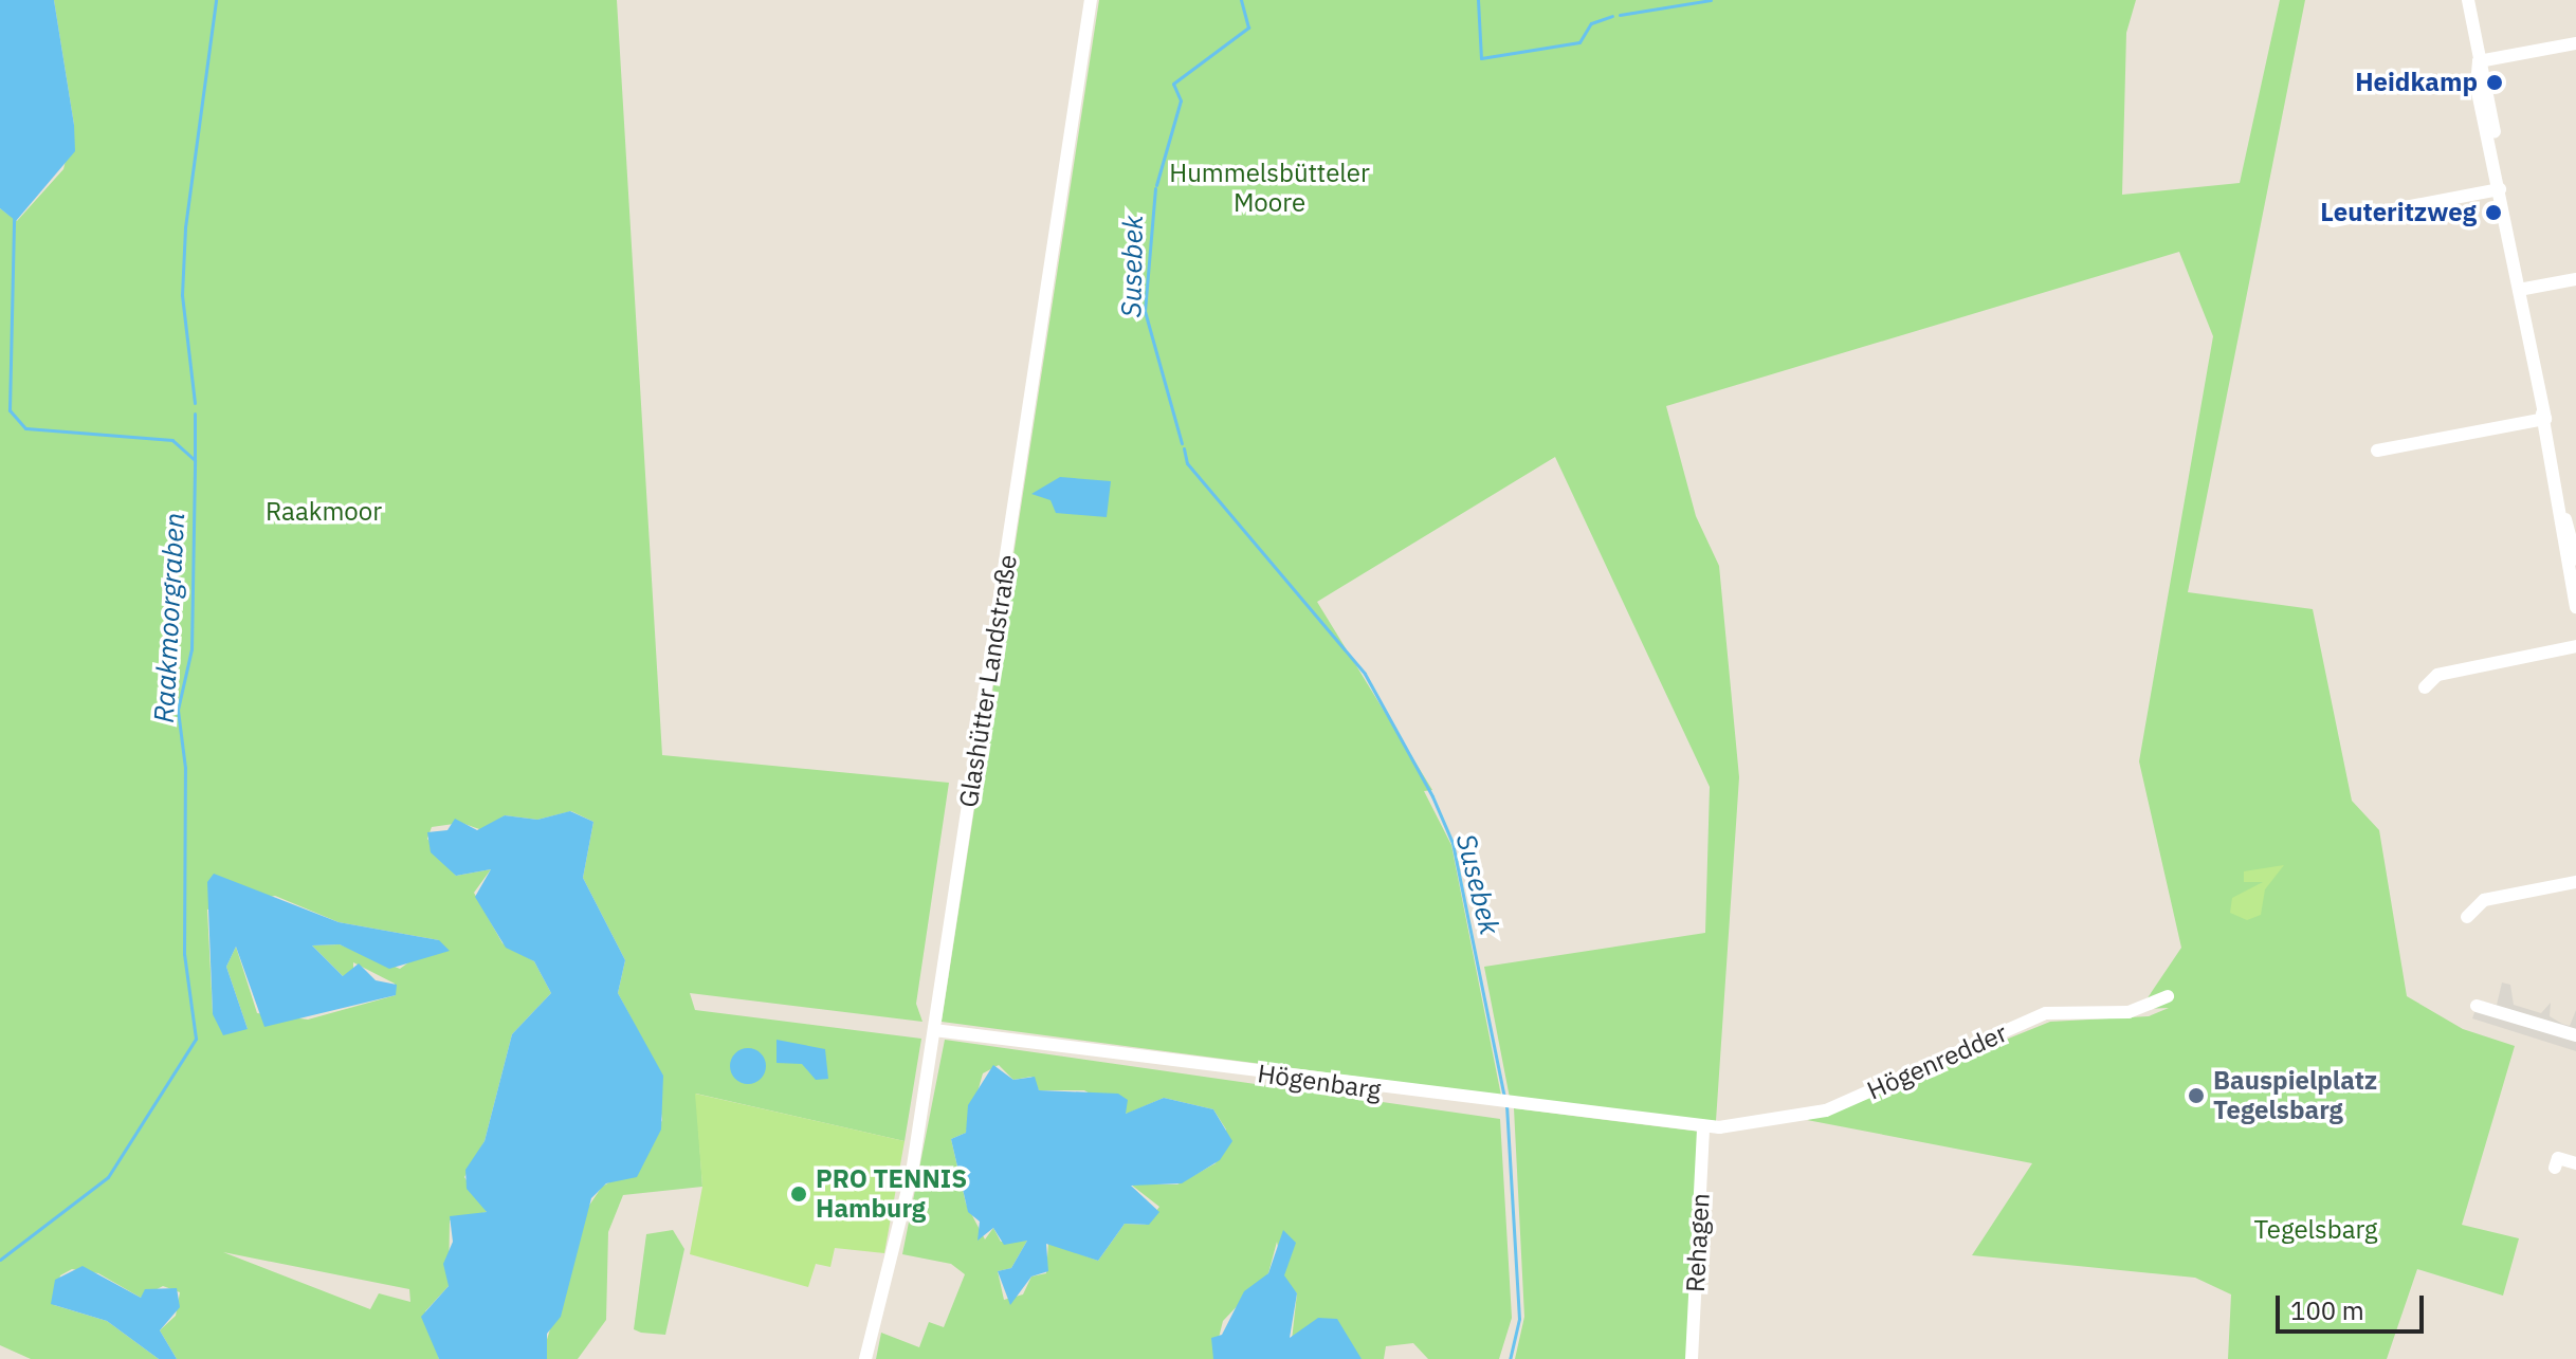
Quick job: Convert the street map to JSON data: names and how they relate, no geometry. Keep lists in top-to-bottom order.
{
  "streets": {
    "street": [
      "Glashütter Landstraße",
      "Högenredder",
      "Högenbarg",
      "Rehagen"
    ]
  },
  "crossings": [
    ["Glashütter Landstraße", "Högenbarg"],
    ["Högenredder", "Högenbarg"],
    ["Högenredder", "Rehagen"],
    ["Högenbarg", "Rehagen"]
  ],
  "water": ["Susebek", "Raakmoorgraben"],
  "parks": ["Hummelsbütteler Moore", "Raakmoor", "Tegelsbarg"],
  "places": [
    "Heidkamp",
    "Leuteritzweg",
    "Bauspielplatz Tegelsbarg",
    "PRO TENNIS Hamburg"
  ],
  "scale_bar": "100 m"
}
